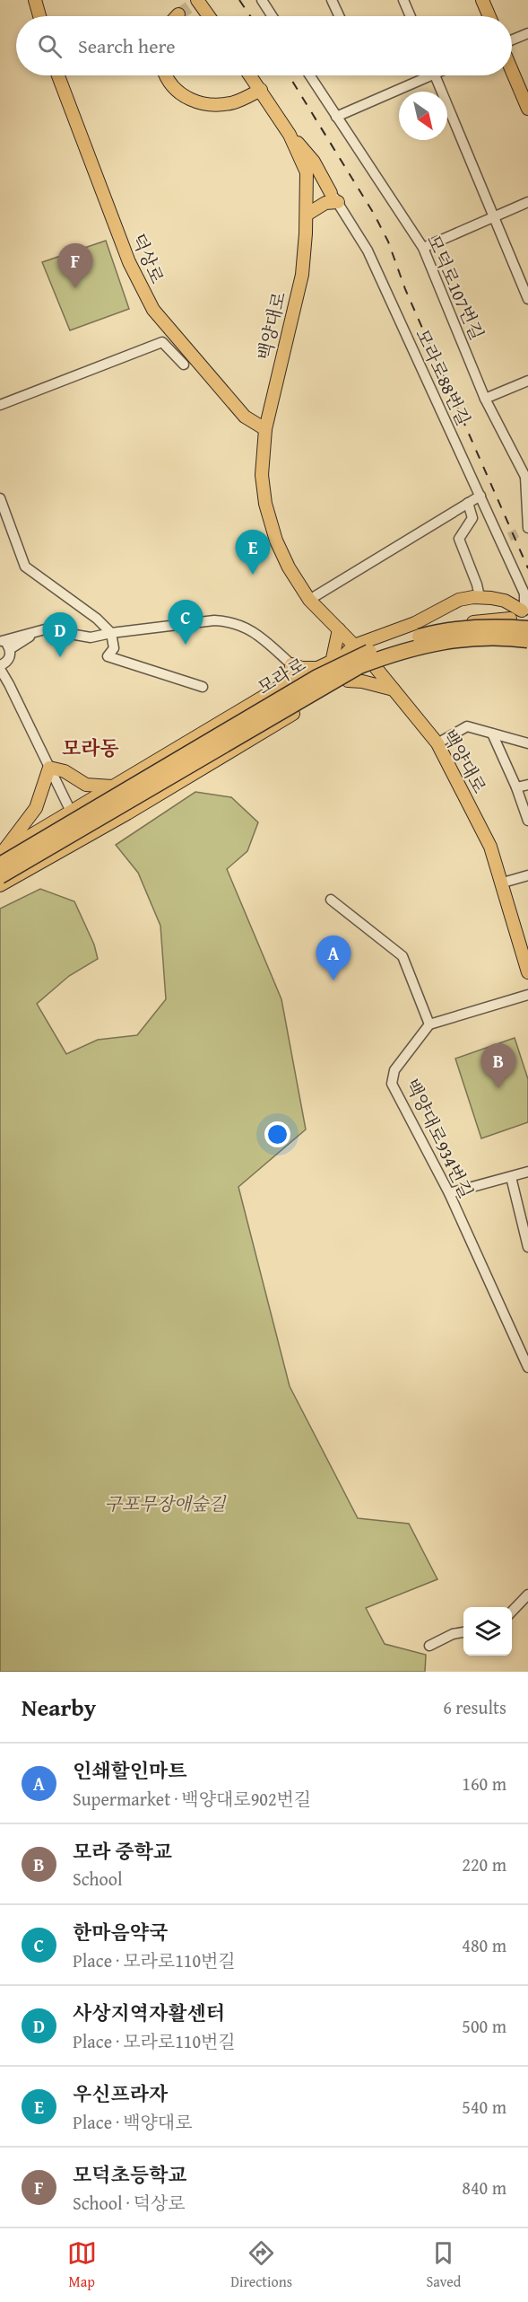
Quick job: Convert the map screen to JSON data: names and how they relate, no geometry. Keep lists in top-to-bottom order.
{
  "streets": {
    "highway": ["모라로"],
    "main road": ["덕상로", "백양대로"],
    "street": ["모덕로107번길", "모라로88번길", "백양대로934번길"]
  },
  "crossings": [
    ["덕상로", "백양대로"],
    ["백양대로", "모라로88번길"],
    ["백양대로", "모라로"],
    ["모라로88번길", "모라로"]
  ],
  "districts": ["모라동"],
  "parks": ["구포무장애숲길"],
  "north": "bottom right",
  "page": {
    "search": "Search here",
    "pins": [
      "F",
      "E",
      "C",
      "D",
      "A",
      "B"
    ],
    "heading": ["Nearby", "6 results"],
    "list": [
      {
        "mark": "A",
        "name": "인쇄할인마트",
        "note": "Supermarket · 백양대로902번길",
        "value": "160 m"
      },
      {
        "mark": "B",
        "name": "모라 중학교",
        "note": "School",
        "value": "220 m"
      },
      {
        "mark": "C",
        "name": "한마음약국",
        "note": "Place · 모라로110번길",
        "value": "480 m"
      },
      {
        "mark": "D",
        "name": "사상지역자활센터",
        "note": "Place · 모라로110번길",
        "value": "500 m"
      },
      {
        "mark": "E",
        "name": "우신프라자",
        "note": "Place · 백양대로",
        "value": "540 m"
      },
      {
        "mark": "F",
        "name": "모덕초등학교",
        "note": "School · 덕상로",
        "value": "840 m"
      }
    ],
    "nav": ["Map", "Directions", "Saved"]
  }
}
